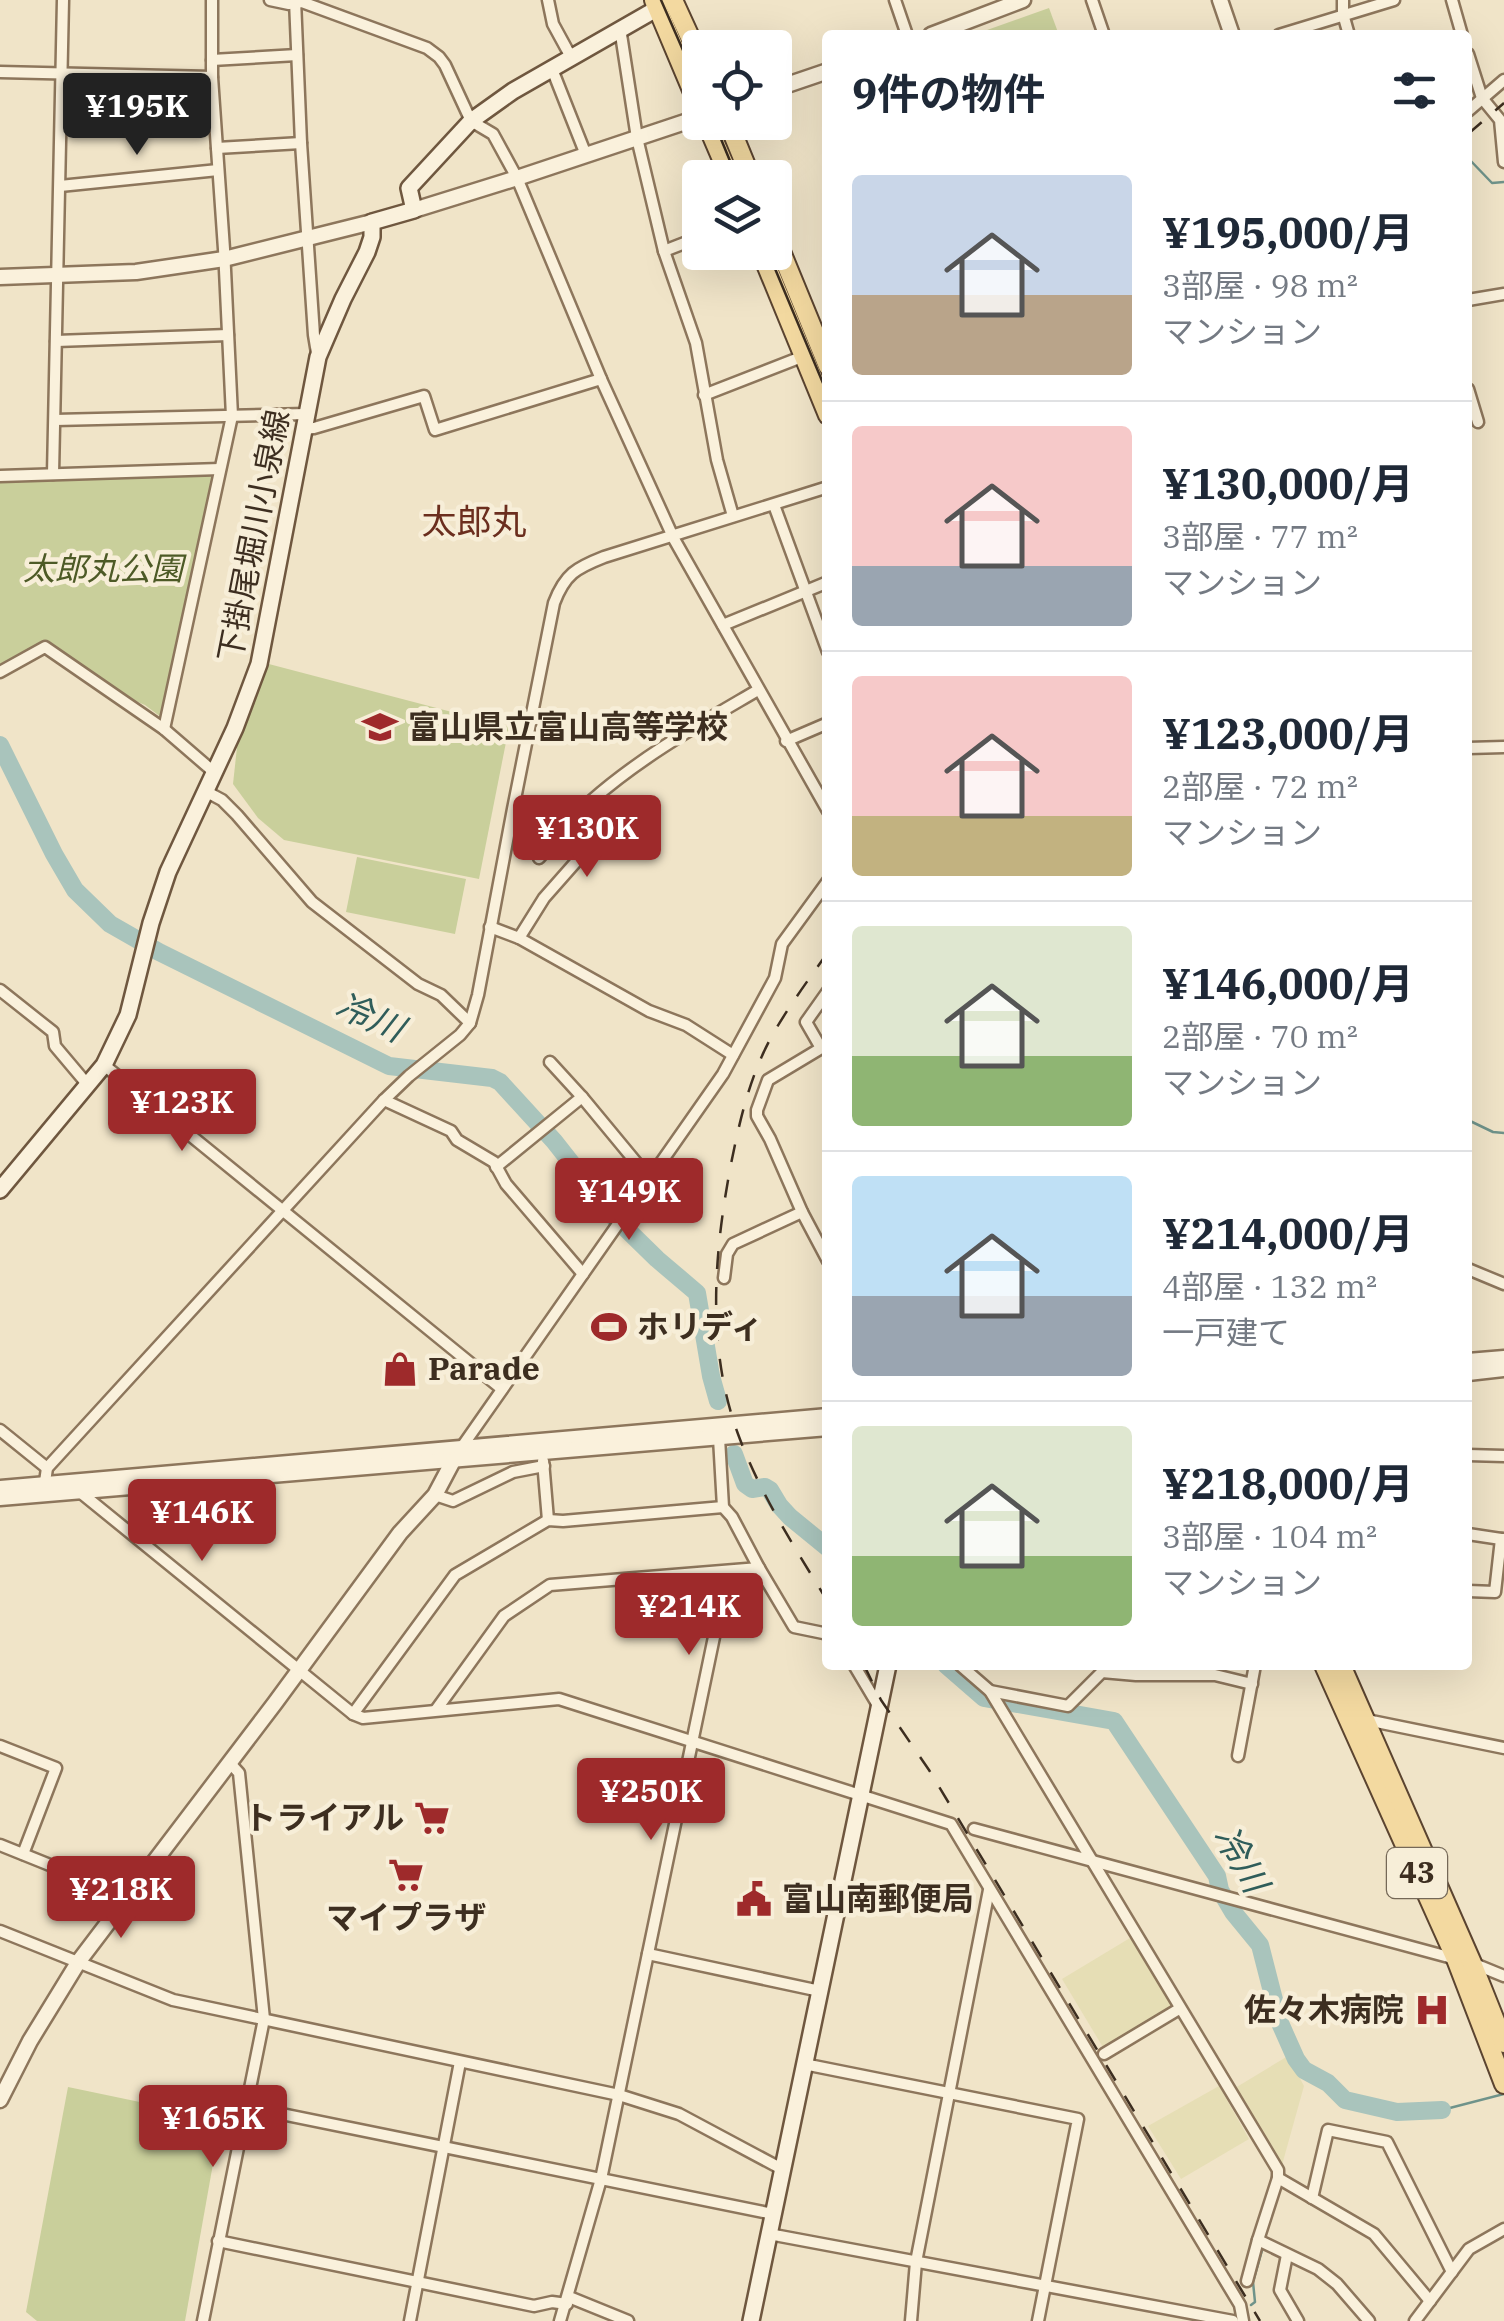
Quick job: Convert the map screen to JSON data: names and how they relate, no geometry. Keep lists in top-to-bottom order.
{
  "streets": {
    "main road": ["下掛尾堀川小泉線", "43"]
  },
  "districts": ["太郎丸"],
  "water": ["冷川"],
  "parks": ["太郎丸公園"],
  "places": {
    "school or university": ["富山県立富山高等学校"],
    "sports": ["ホリディ"],
    "shop": ["Parade"],
    "supermarket": ["トライアル", "マイプラザ"],
    "public building": ["富山南郵便局"],
    "hospital": ["佐々木病院"]
  },
  "page": {
    "heading": "9件の物件",
    "price": [
      "¥195K",
      "¥130K",
      "¥123K",
      "¥149K",
      "¥146K",
      "¥214K",
      "¥250K",
      "¥218K",
      "¥165K"
    ],
    "list": [
      {
        "name": "¥195,000/月",
        "note": "3部屋 · 98 m² · マンション"
      },
      {
        "name": "¥130,000/月",
        "note": "3部屋 · 77 m² · マンション"
      },
      {
        "name": "¥123,000/月",
        "note": "2部屋 · 72 m² · マンション"
      },
      {
        "name": "¥146,000/月",
        "note": "2部屋 · 70 m² · マンション"
      },
      {
        "name": "¥214,000/月",
        "note": "4部屋 · 132 m² · 一戸建て"
      },
      {
        "name": "¥218,000/月",
        "note": "3部屋 · 104 m² · マンション"
      }
    ]
  }
}
